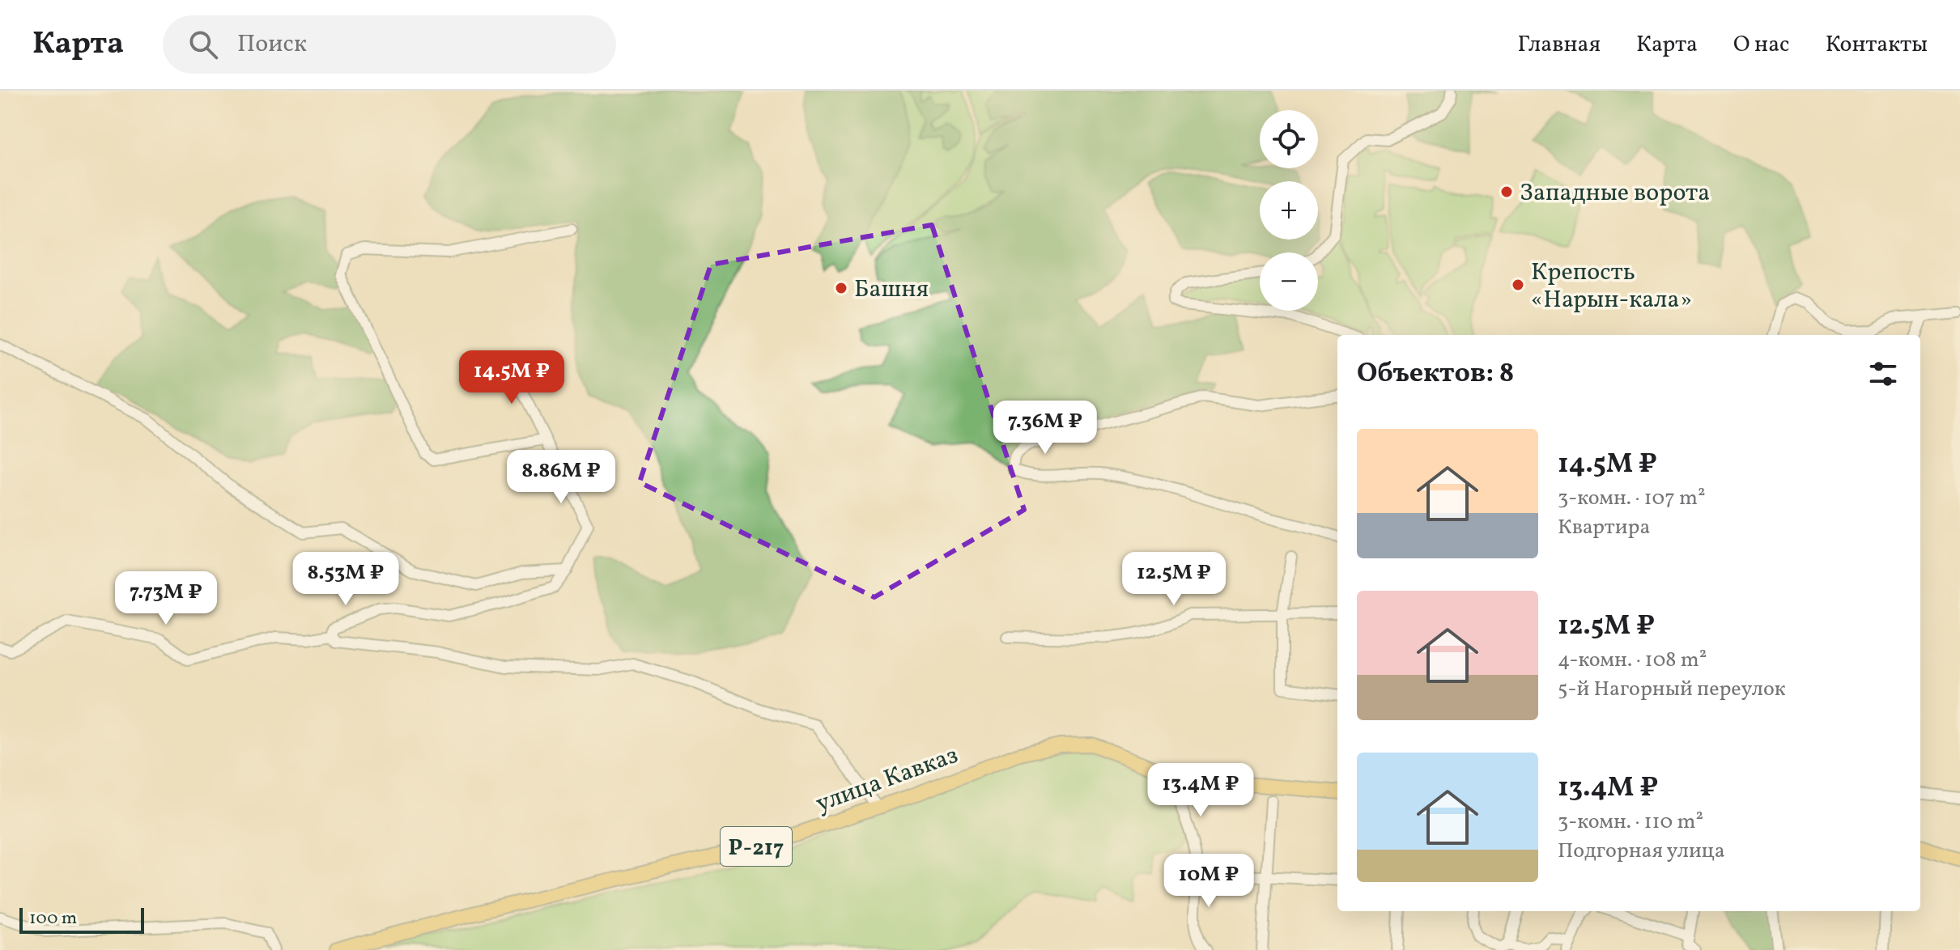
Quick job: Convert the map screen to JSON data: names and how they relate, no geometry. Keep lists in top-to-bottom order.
{
  "streets": {
    "highway": ["улица Кавказ", "Р-217"]
  },
  "places": ["Западные ворота", "Крепость «Нарын-кала»", "Башня"],
  "scale_bar": "100 m",
  "page": {
    "header": "Карта",
    "search": "Поиск",
    "nav": [
      "Главная",
      "Карта",
      "О нас",
      "Контакты"
    ],
    "map_buttons": ["+", "−"],
    "heading": "Объектов: 8",
    "price": [
      "14.5M ₽",
      "7.36M ₽",
      "8.86M ₽",
      "8.53M ₽",
      "12.5M ₽",
      "7.73M ₽",
      "13.4M ₽",
      "10M ₽"
    ],
    "list": [
      {
        "name": "14.5M ₽",
        "note": "3-комн. · 107 m² · Квартира"
      },
      {
        "name": "12.5M ₽",
        "note": "4-комн. · 108 m² · 5-й Нагорный переулок"
      },
      {
        "name": "13.4M ₽",
        "note": "3-комн. · 110 m² · Подгорная улица"
      }
    ],
    "scale": "100 m"
  }
}
